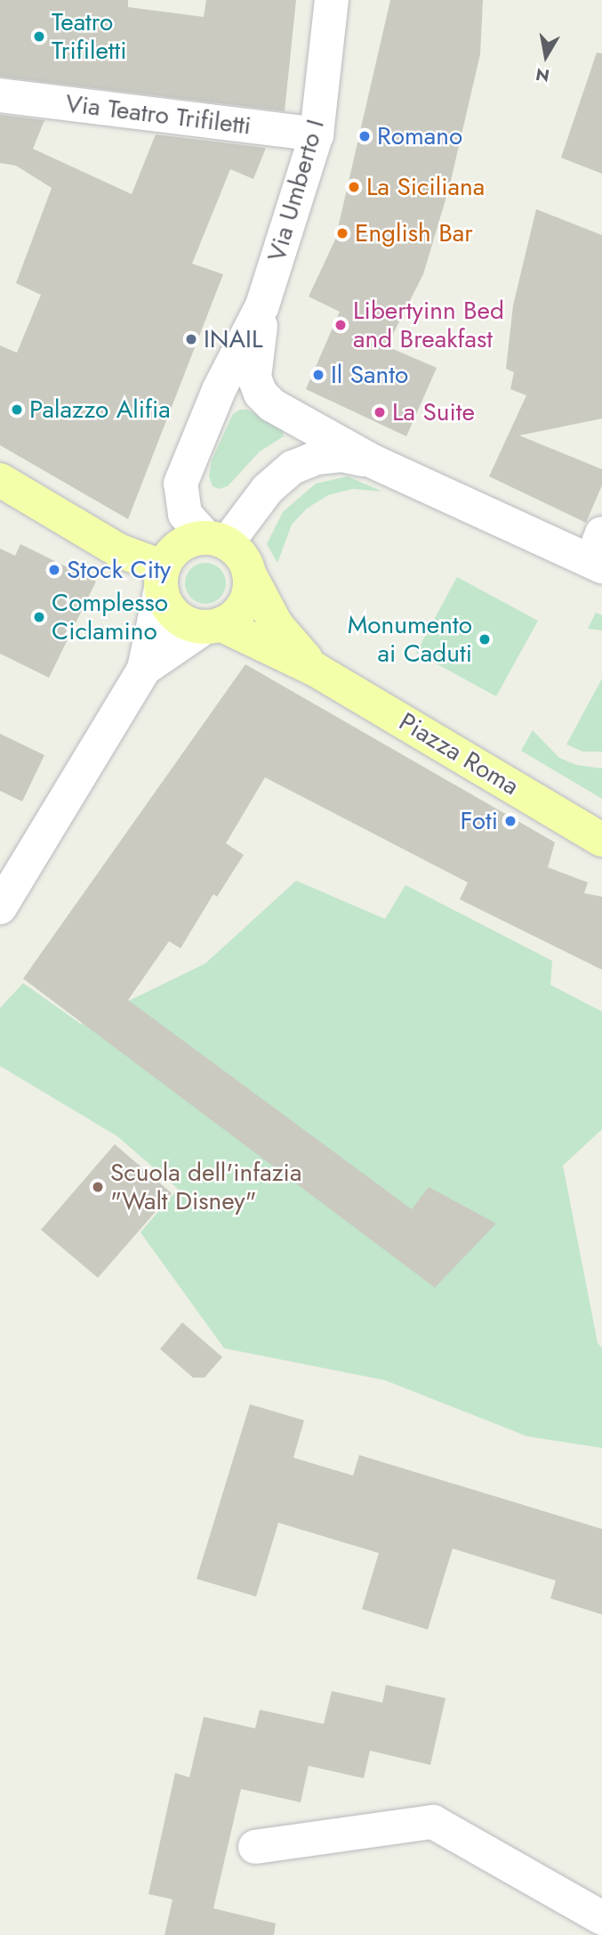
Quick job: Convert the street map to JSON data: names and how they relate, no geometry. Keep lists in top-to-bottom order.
{
  "streets": {
    "main road": ["Piazza Roma"],
    "street": ["Via Teatro Trifiletti", "Via Umberto I"]
  },
  "crossings": [
    ["Via Teatro Trifiletti", "Via Umberto I"],
    ["Via Umberto I", "Piazza Roma"]
  ],
  "places": [
    "Teatro Trifiletti",
    "Romano",
    "La Siciliana",
    "English Bar",
    "Libertyinn Bed and Breakfast",
    "INAIL",
    "Il Santo",
    "Palazzo Alifia",
    "La Suite",
    "Stock City",
    "Complesso Ciclamino",
    "Monumento ai Caduti",
    "Foti",
    "Scuola dell'infazia \"Walt Disney\""
  ],
  "north": "bottom"
}
